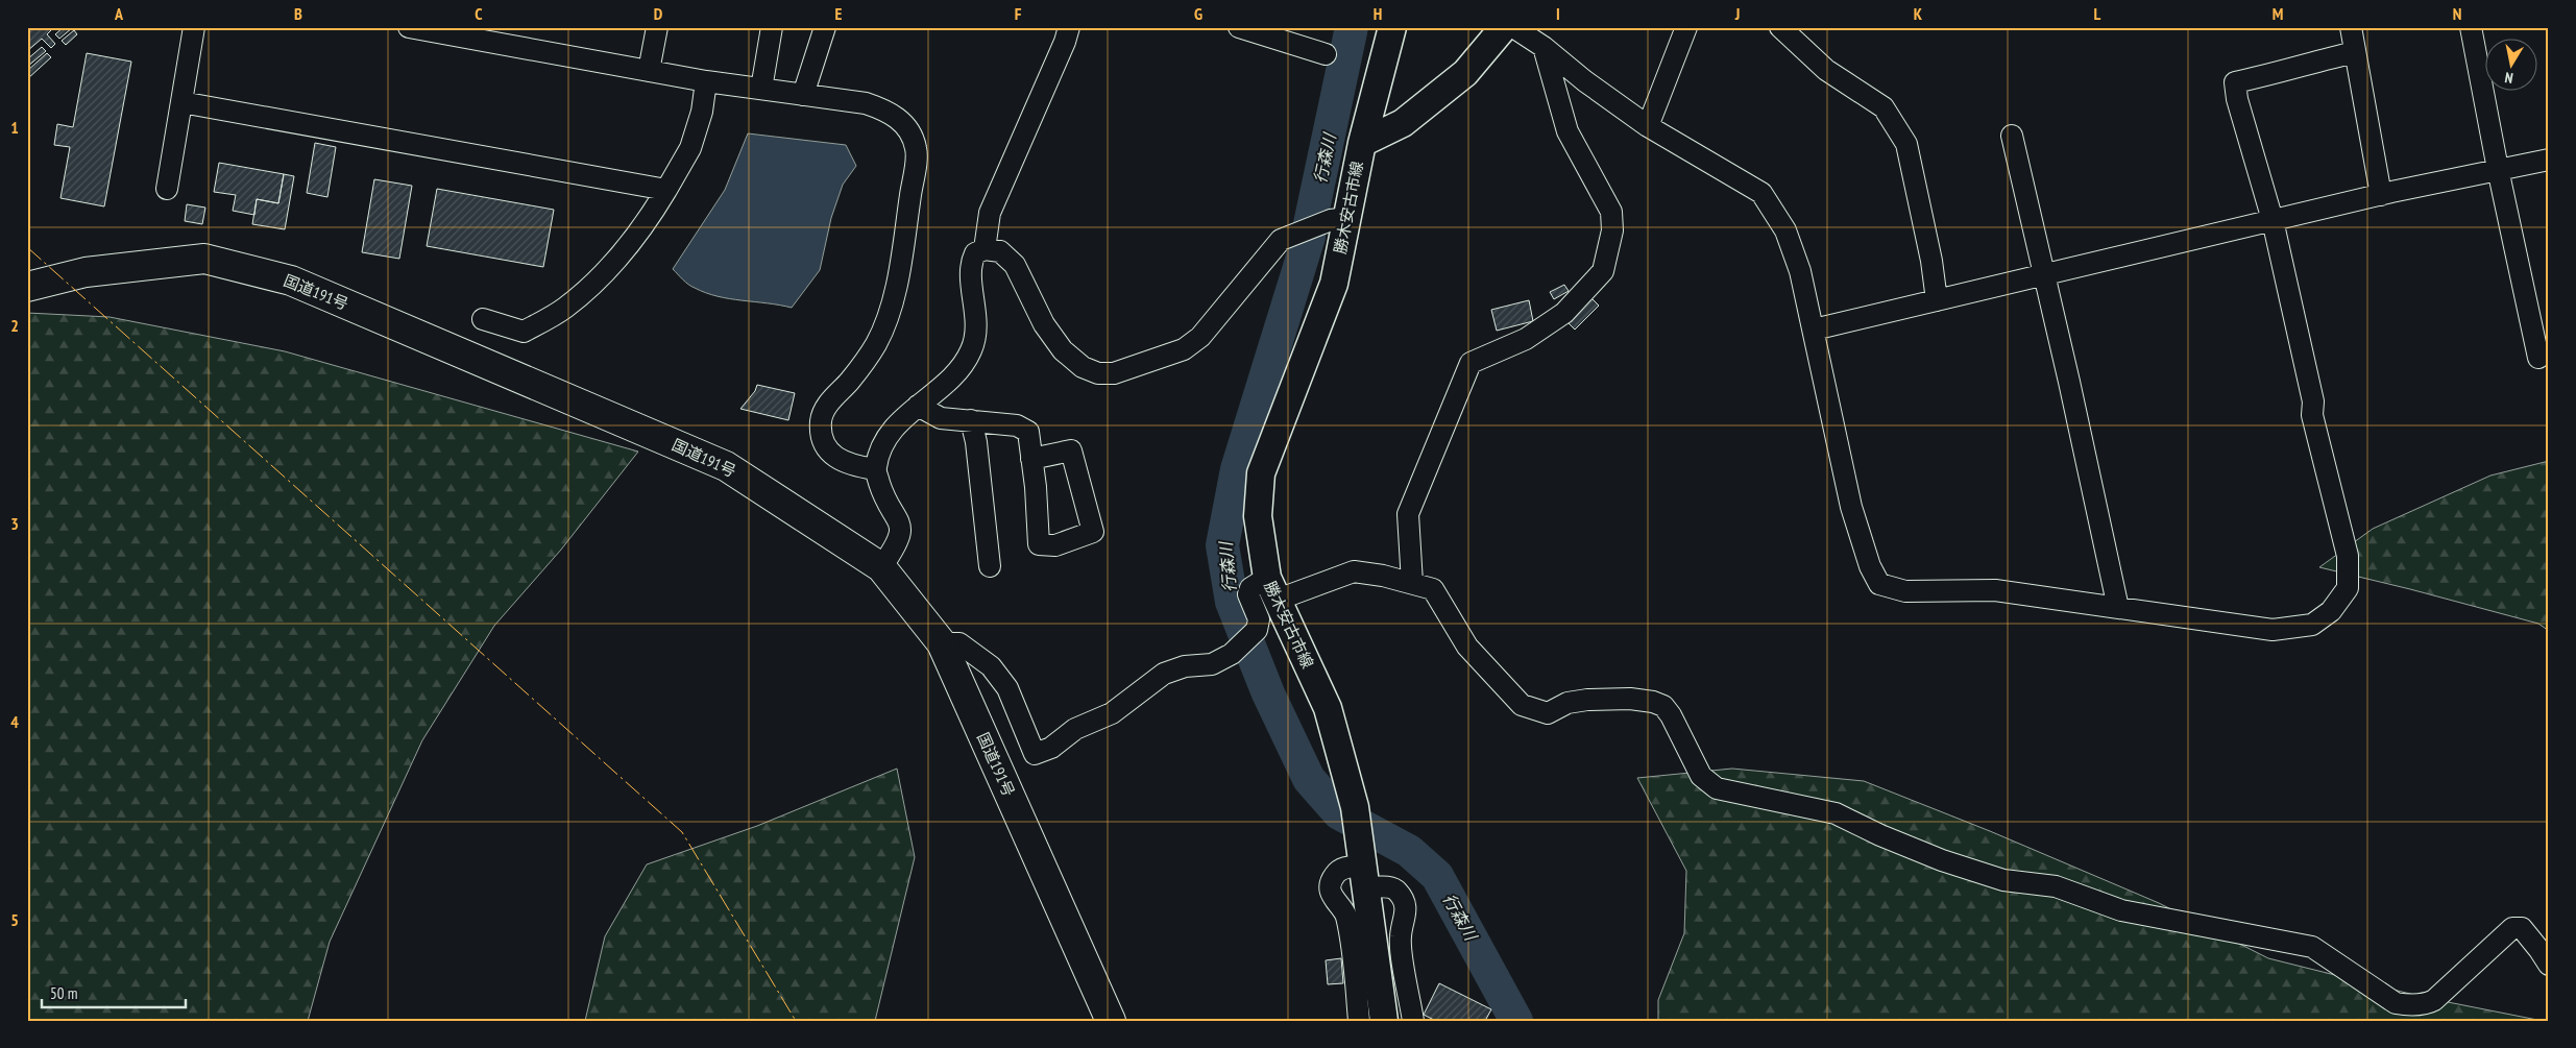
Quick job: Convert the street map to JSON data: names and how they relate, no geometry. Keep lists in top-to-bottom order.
{
  "streets": {
    "highway": ["国道191号"],
    "main road": ["勝木安古市線"]
  },
  "water": ["行森川"],
  "scale_bar": "50 m",
  "north": "bottom",
  "grid": {
    "columns": [
      "A",
      "B",
      "C",
      "D",
      "E",
      "F",
      "G",
      "H",
      "I",
      "J",
      "K",
      "L",
      "M",
      "N"
    ],
    "rows": [
      "1",
      "2",
      "3",
      "4",
      "5"
    ]
  }
}
